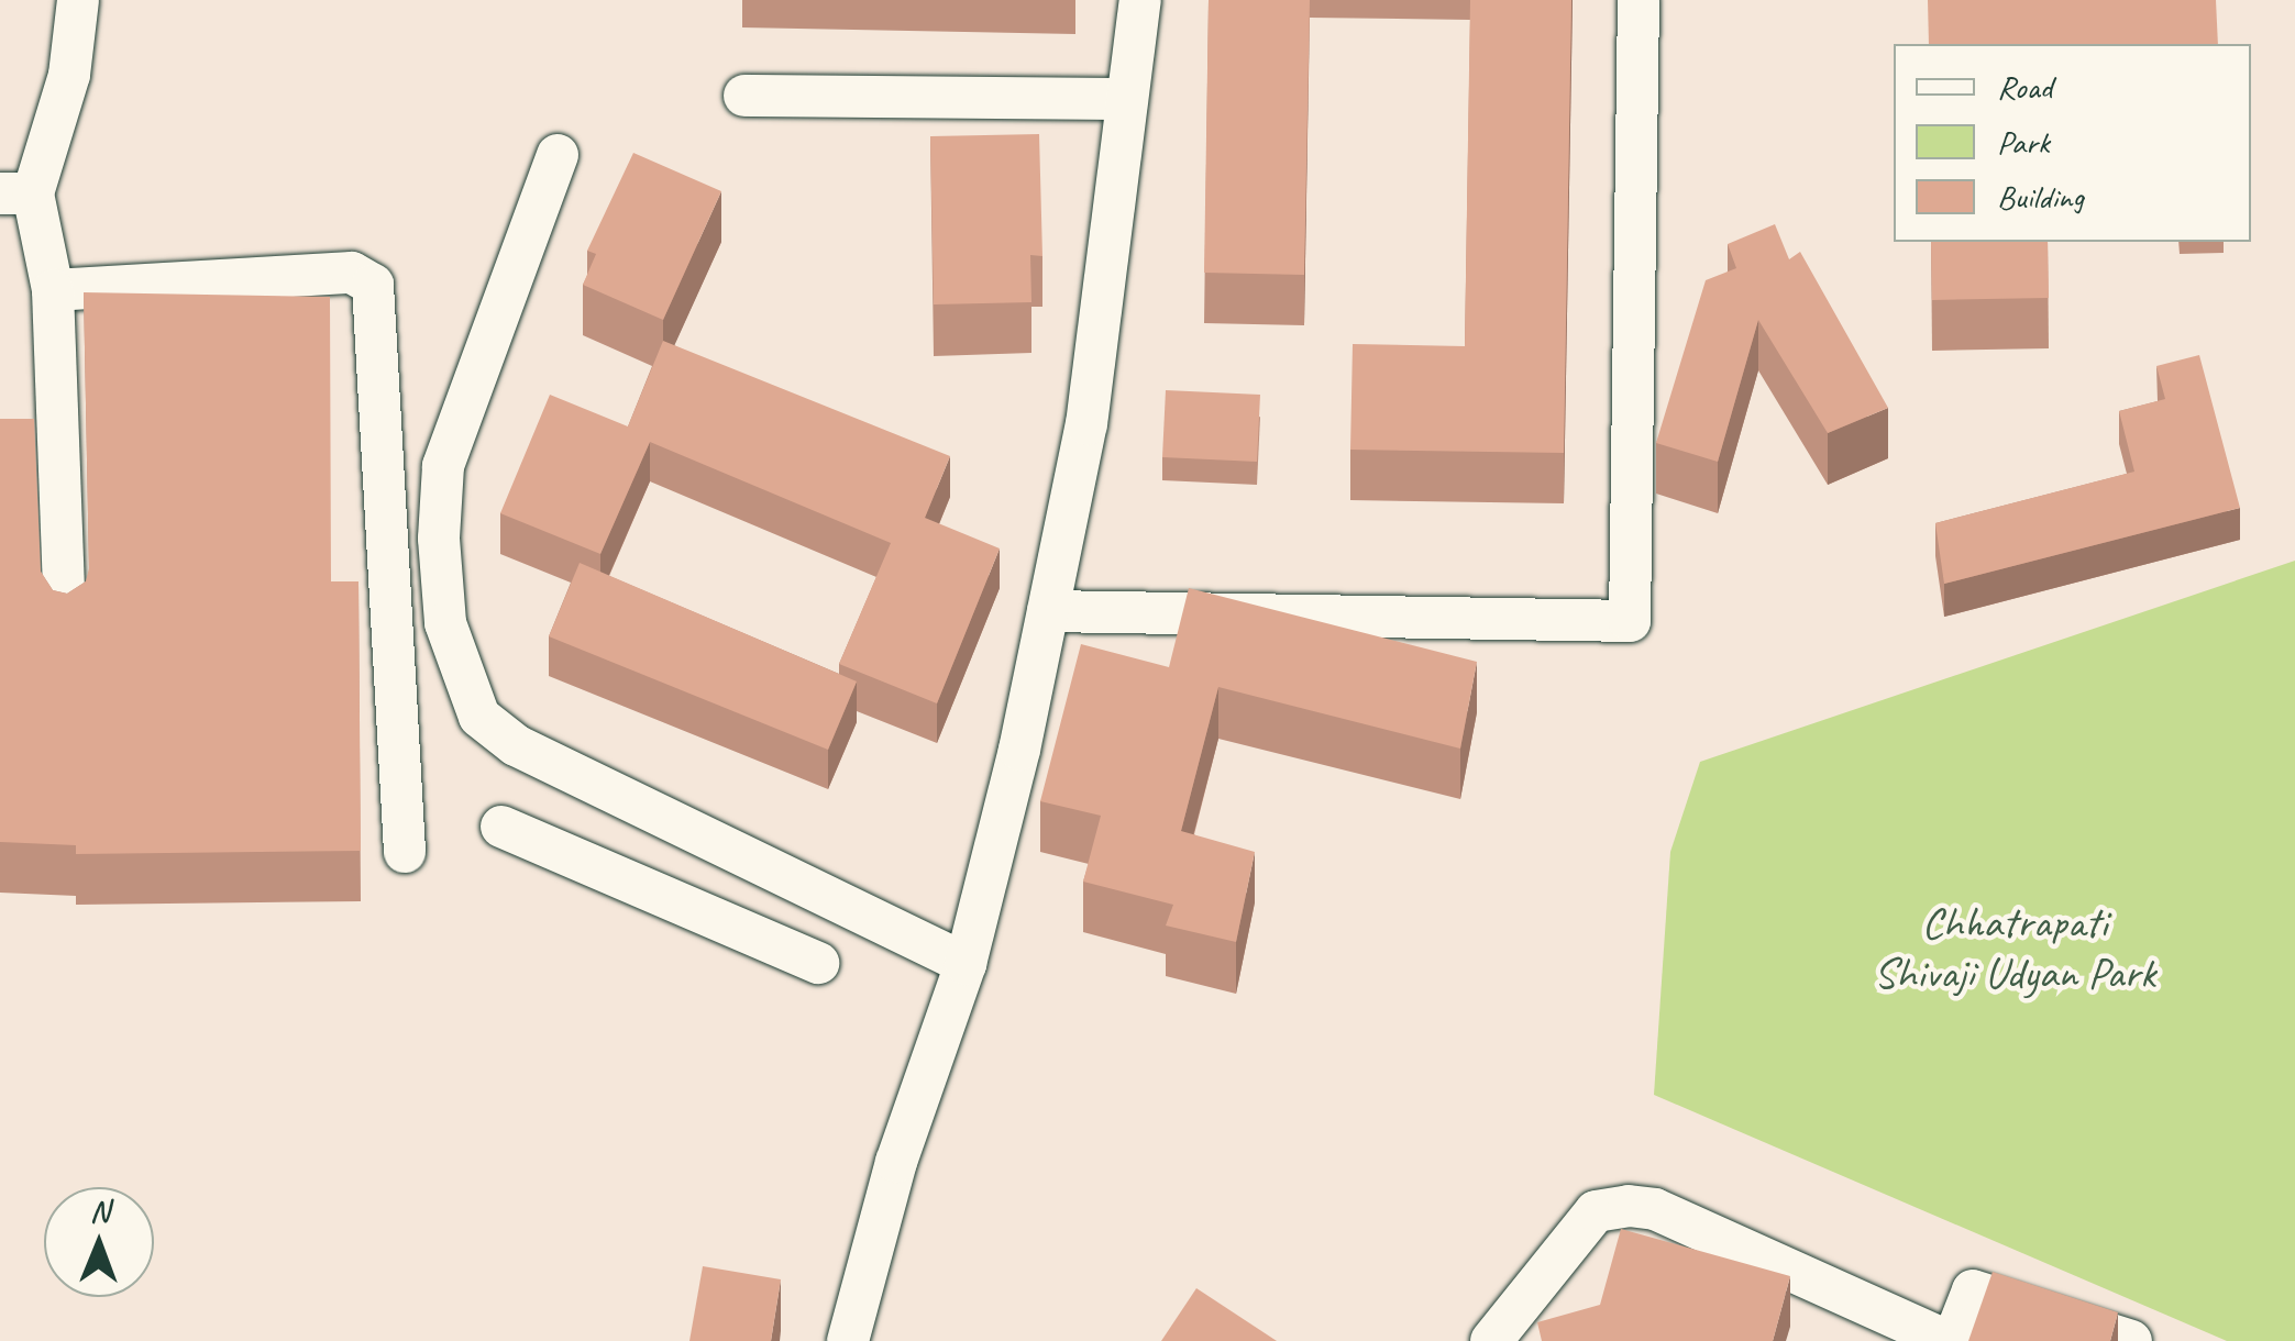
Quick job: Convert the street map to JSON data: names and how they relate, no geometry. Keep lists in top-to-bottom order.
{
  "parks": ["Chhatrapati Shivaji Udyan Park"],
  "legend": ["Road", "Park", "Building"],
  "north": "top"
}
